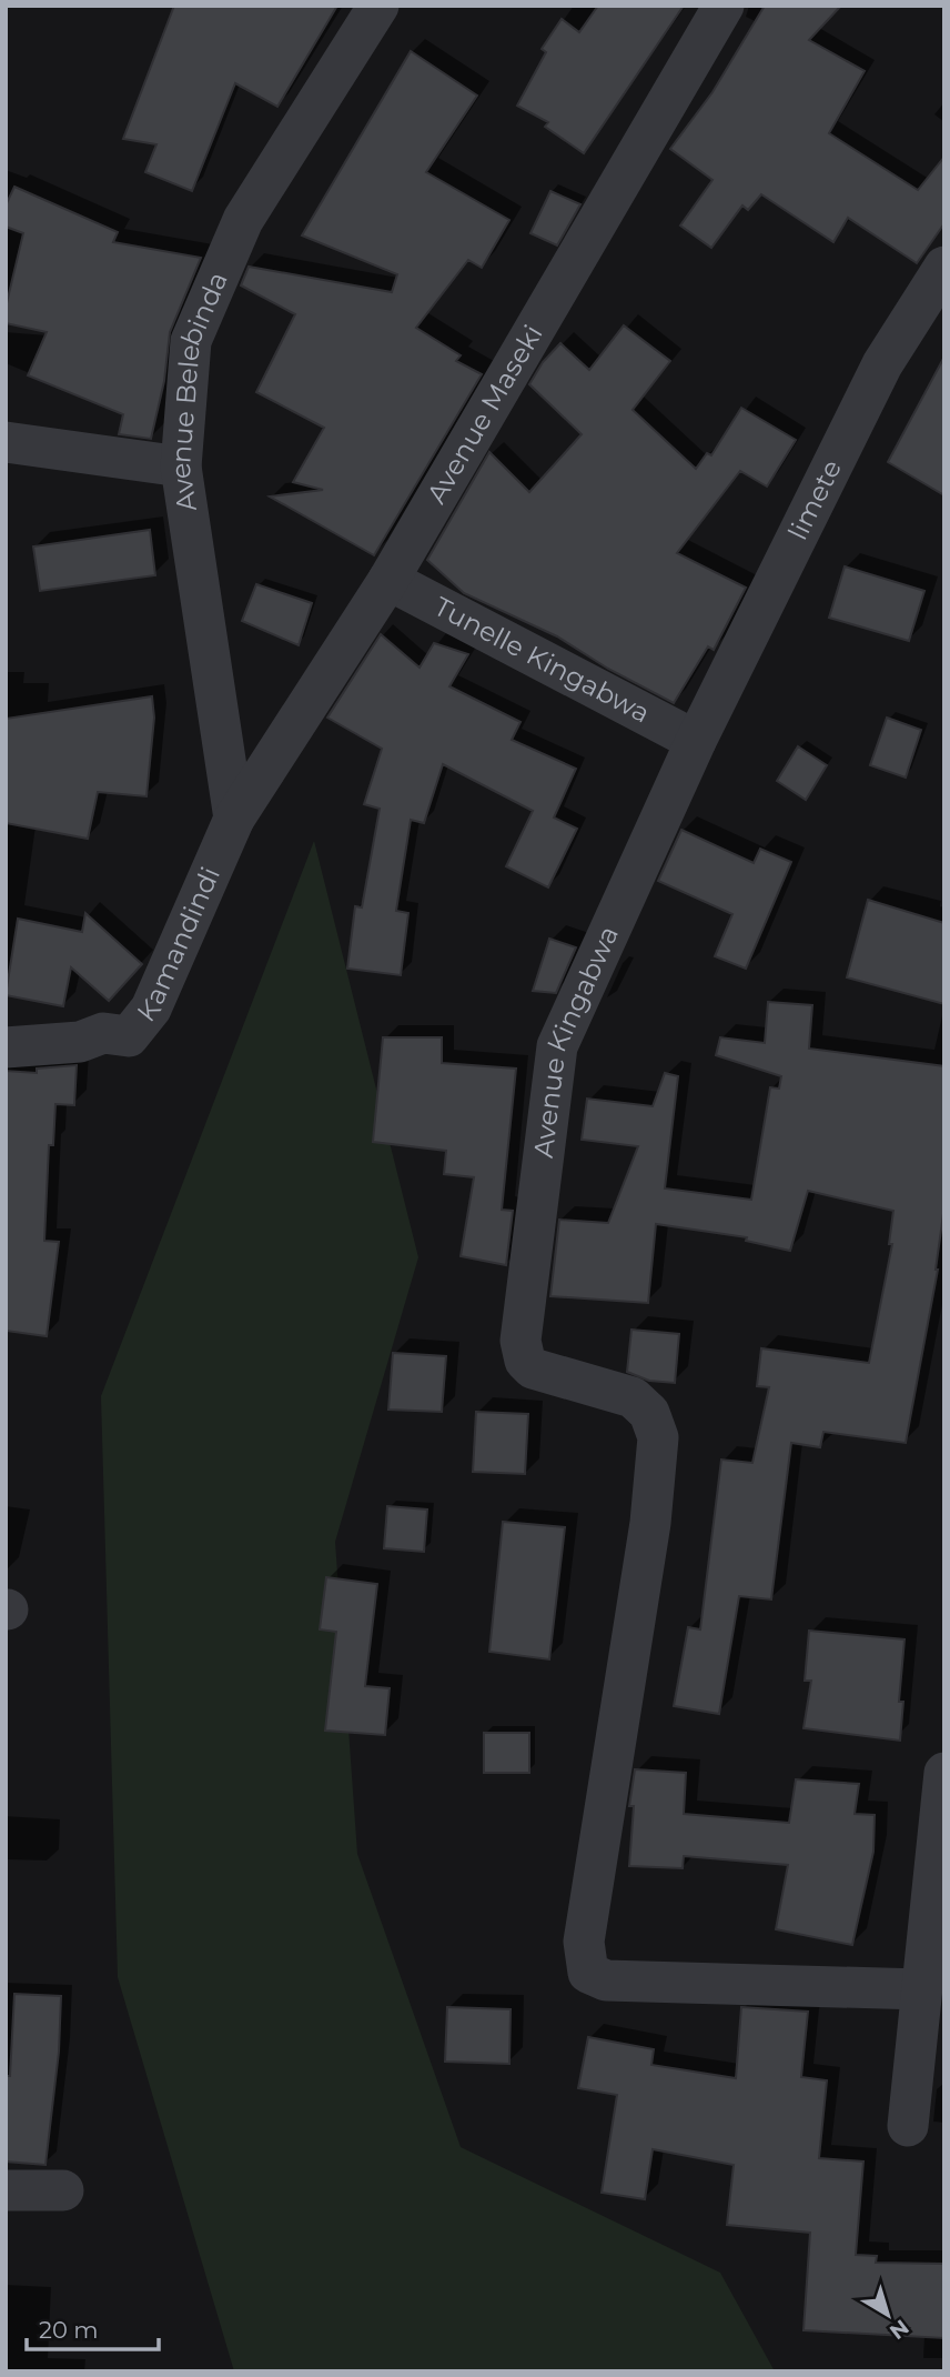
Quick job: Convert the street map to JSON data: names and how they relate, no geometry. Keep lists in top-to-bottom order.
{
  "streets": {
    "street": [
      "Avenue Belebinda",
      "Avenue Maseki",
      "limete",
      "Tunelle Kingabwa",
      "Kamandindi",
      "Avenue Kingabwa"
    ]
  },
  "crossings": [
    ["Avenue Belebinda", "Avenue Maseki"],
    ["Avenue Belebinda", "Kamandindi"],
    ["Avenue Maseki", "Tunelle Kingabwa"],
    ["Avenue Maseki", "Kamandindi"],
    ["limete", "Tunelle Kingabwa"],
    ["limete", "Avenue Kingabwa"],
    ["Tunelle Kingabwa", "Avenue Kingabwa"]
  ],
  "scale_bar": "20 m",
  "north": "bottom right"
}
